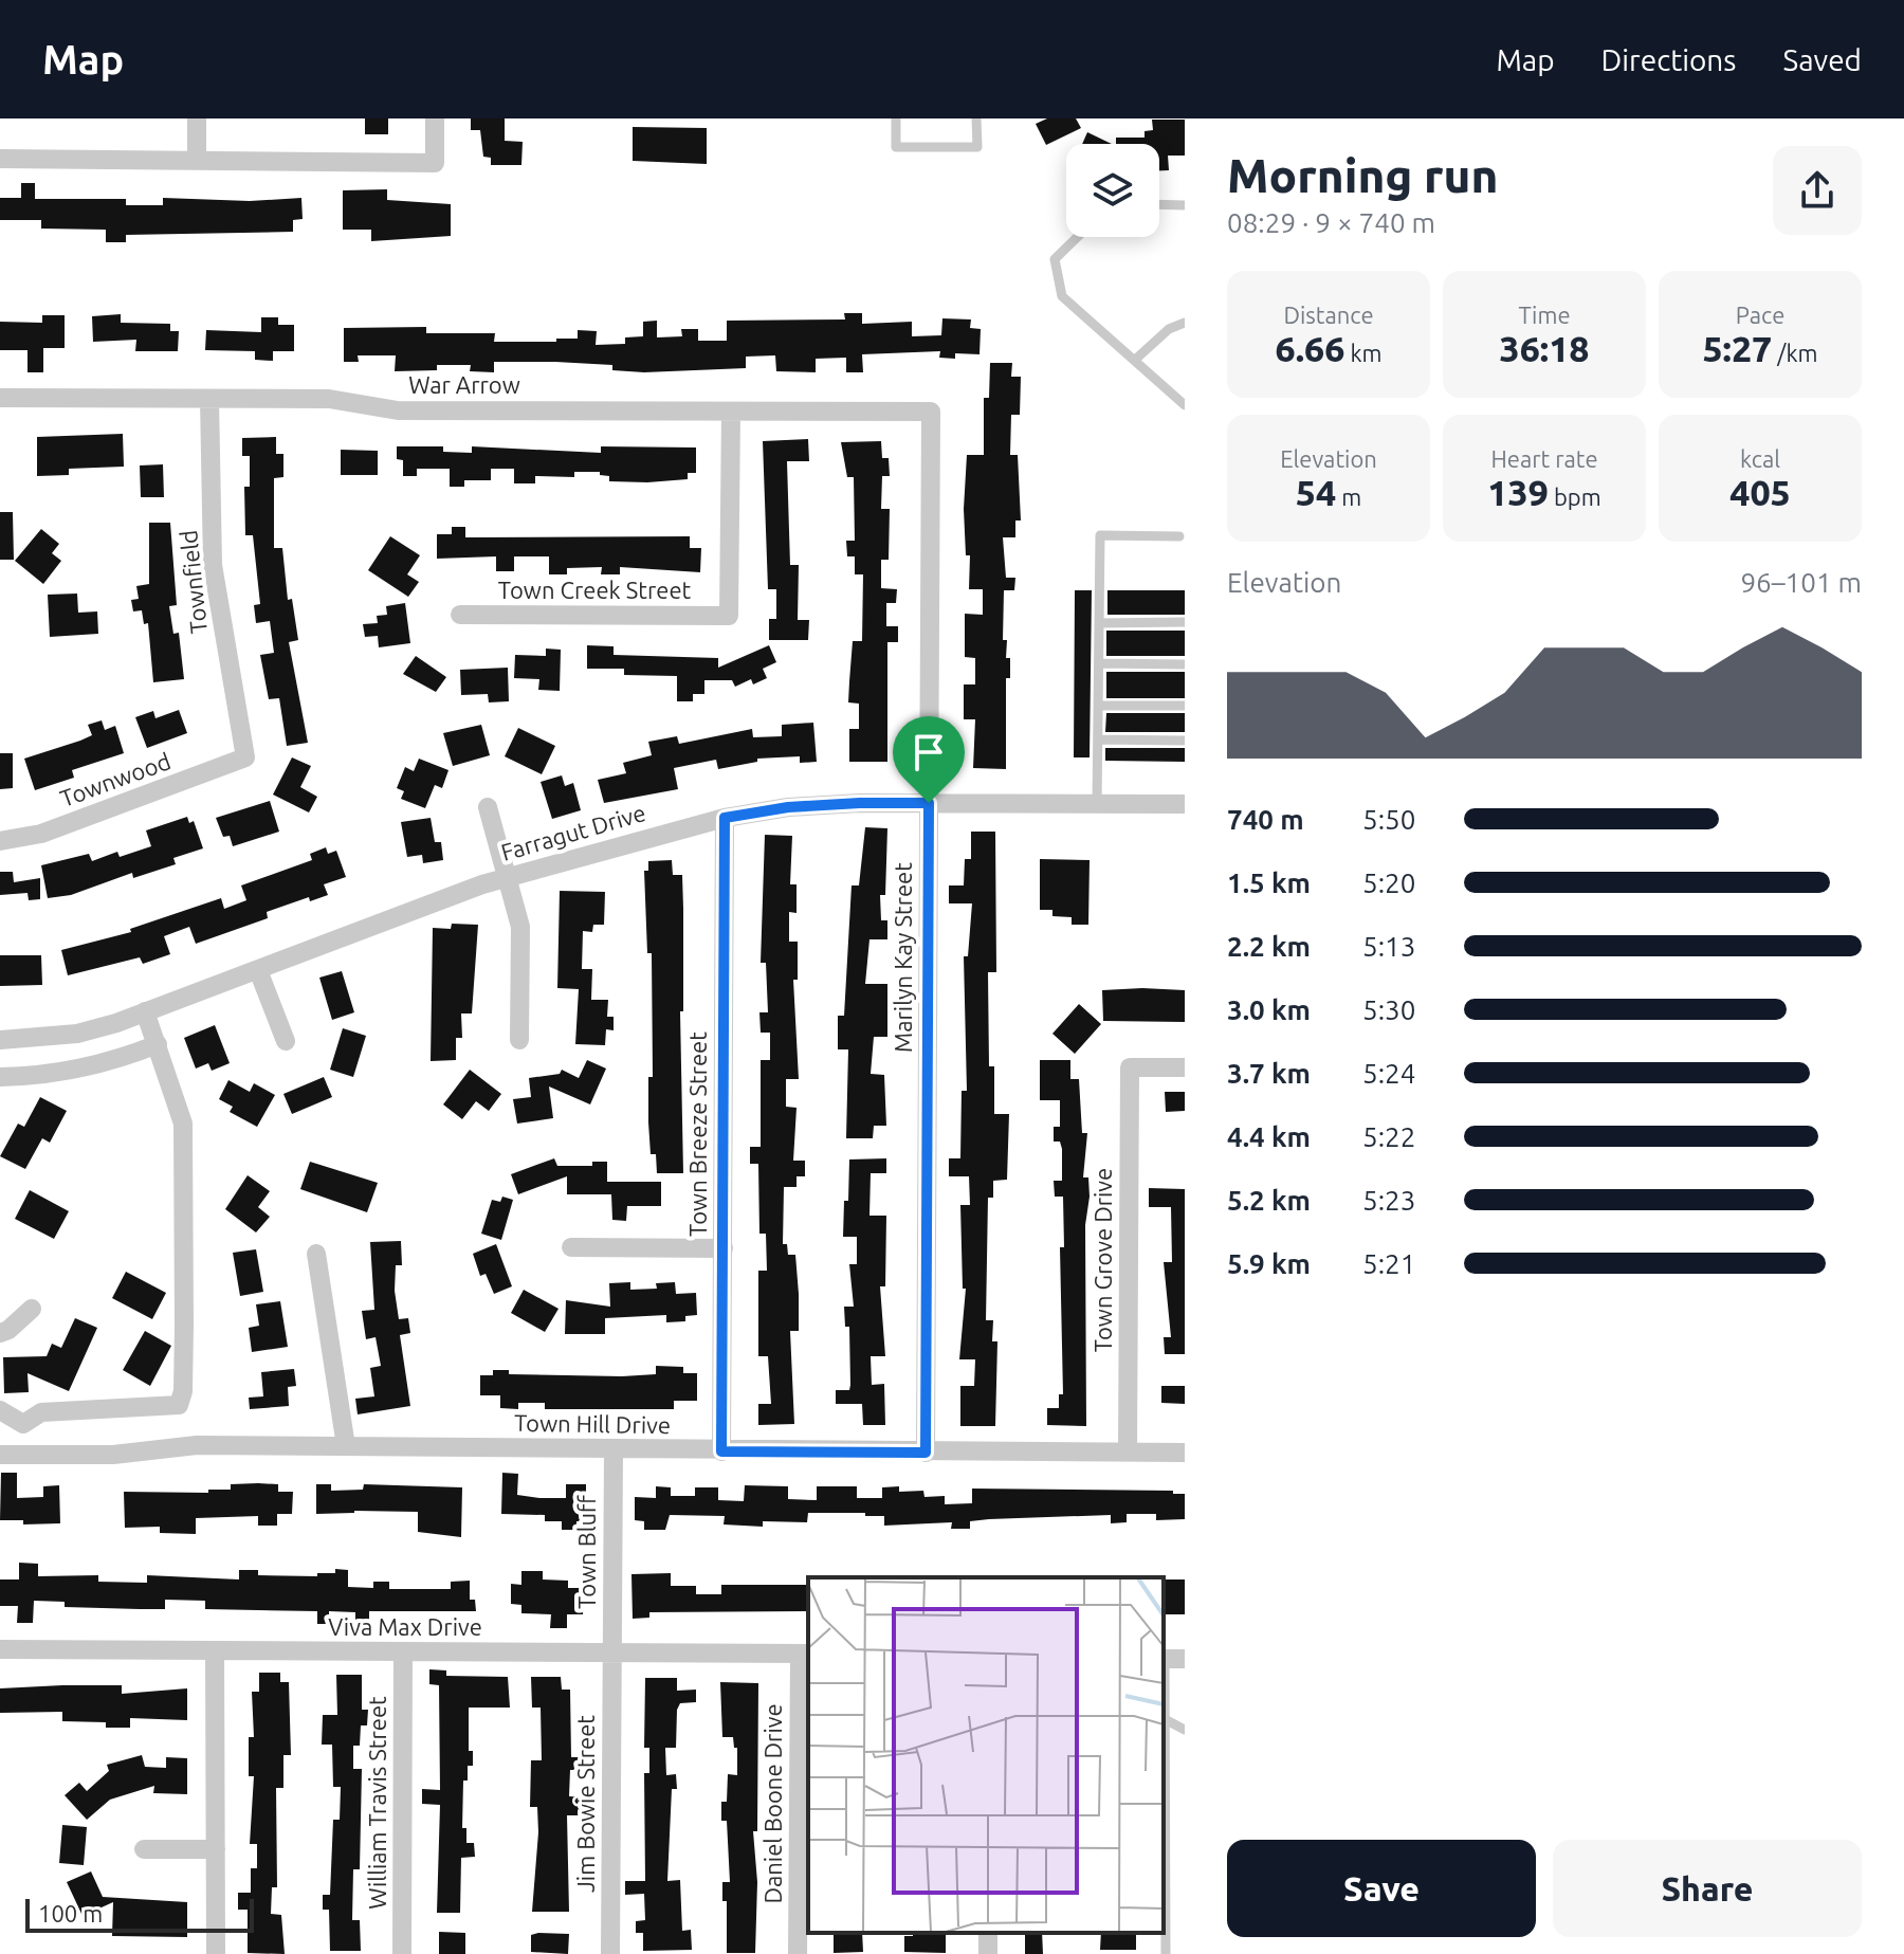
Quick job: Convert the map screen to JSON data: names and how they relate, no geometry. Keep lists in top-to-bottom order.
{
  "streets": {
    "street": [
      "War Arrow",
      "Townfield",
      "Town Creek Street",
      "Townwood",
      "Farragut Drive",
      "Marilyn Kay Street",
      "Town Breeze Street",
      "Town Grove Drive",
      "Town Hill Drive",
      "Town Bluff",
      "Viva Max Drive",
      "William Travis Street",
      "Jim Bowie Street",
      "Daniel Boone Drive"
    ]
  },
  "crossings": [
    ["War Arrow", "Townfield"],
    ["War Arrow", "Town Creek Street"],
    ["War Arrow", "Marilyn Kay Street"],
    ["Townfield", "Townwood"],
    ["Farragut Drive", "Marilyn Kay Street"],
    ["Farragut Drive", "Town Breeze Street"],
    ["Marilyn Kay Street", "Town Hill Drive"],
    ["Town Breeze Street", "Town Hill Drive"],
    ["Town Grove Drive", "Town Hill Drive"],
    ["Town Hill Drive", "Town Bluff"],
    ["Town Bluff", "Viva Max Drive"],
    ["Town Bluff", "Jim Bowie Street"],
    ["Viva Max Drive", "William Travis Street"],
    ["Viva Max Drive", "Jim Bowie Street"],
    ["Viva Max Drive", "Daniel Boone Drive"]
  ],
  "scale_bar": "100 m",
  "page": {
    "header": "Map",
    "nav": ["Map", "Directions", "Saved"],
    "heading": ["Morning run", "08:29 · 9 × 740 m"],
    "stats": [
      ["Distance", "6.66 km"],
      ["Time", "36:18"],
      ["Pace", "5:27 /km"],
      ["Elevation", "54 m"],
      ["Heart rate", "139 bpm"],
      ["kcal", "405"]
    ],
    "chart": ["Elevation", "96–101 m"],
    "list": [
      {
        "name": "740 m",
        "note": "5:50"
      },
      {
        "name": "1.5 km",
        "note": "5:20"
      },
      {
        "name": "2.2 km",
        "note": "5:13"
      },
      {
        "name": "3.0 km",
        "note": "5:30"
      },
      {
        "name": "3.7 km",
        "note": "5:24"
      },
      {
        "name": "4.4 km",
        "note": "5:22"
      },
      {
        "name": "5.2 km",
        "note": "5:23"
      },
      {
        "name": "5.9 km",
        "note": "5:21"
      }
    ],
    "buttons": ["Save", "Share"],
    "scale": "100 m"
  }
}
